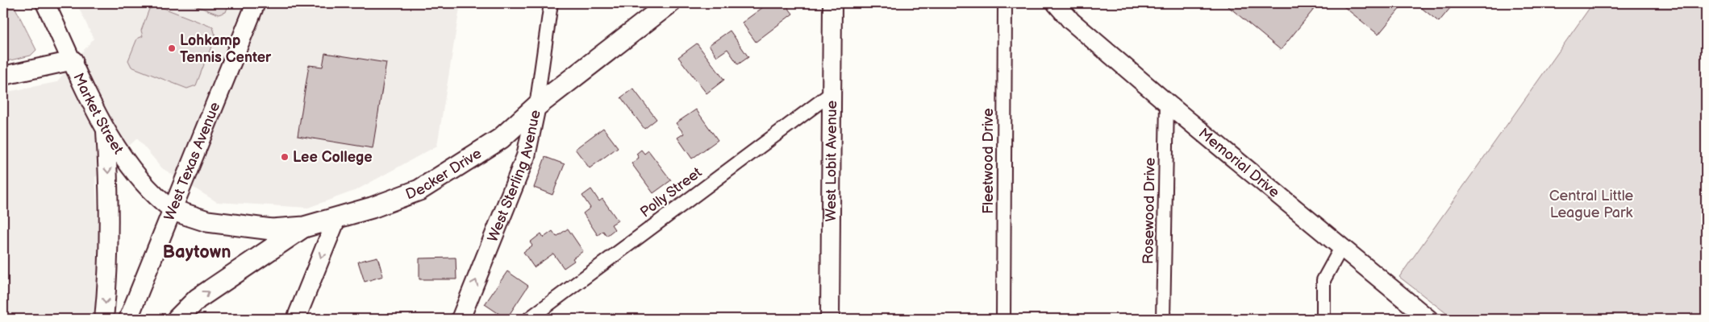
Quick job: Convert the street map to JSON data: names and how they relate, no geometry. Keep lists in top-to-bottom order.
{
  "streets": {
    "main road": ["Decker Drive"],
    "street": [
      "Market Street",
      "West Texas Avenue",
      "West Lobit Avenue",
      "Fleetwood Drive",
      "Memorial Drive",
      "West Sterling Avenue",
      "Polly Street",
      "Rosewood Drive"
    ]
  },
  "crossings": [
    ["Market Street", "West Texas Avenue"],
    ["Market Street", "Decker Drive"],
    ["West Texas Avenue", "Decker Drive"],
    ["West Lobit Avenue", "Polly Street"],
    ["Memorial Drive", "Rosewood Drive"],
    ["Decker Drive", "West Sterling Avenue"]
  ],
  "one_way": ["West Sterling Avenue"],
  "districts": ["Baytown"],
  "parks": ["Central Little League Park"],
  "places": ["Lohkamp Tennis Center", "Lee College"]
}
